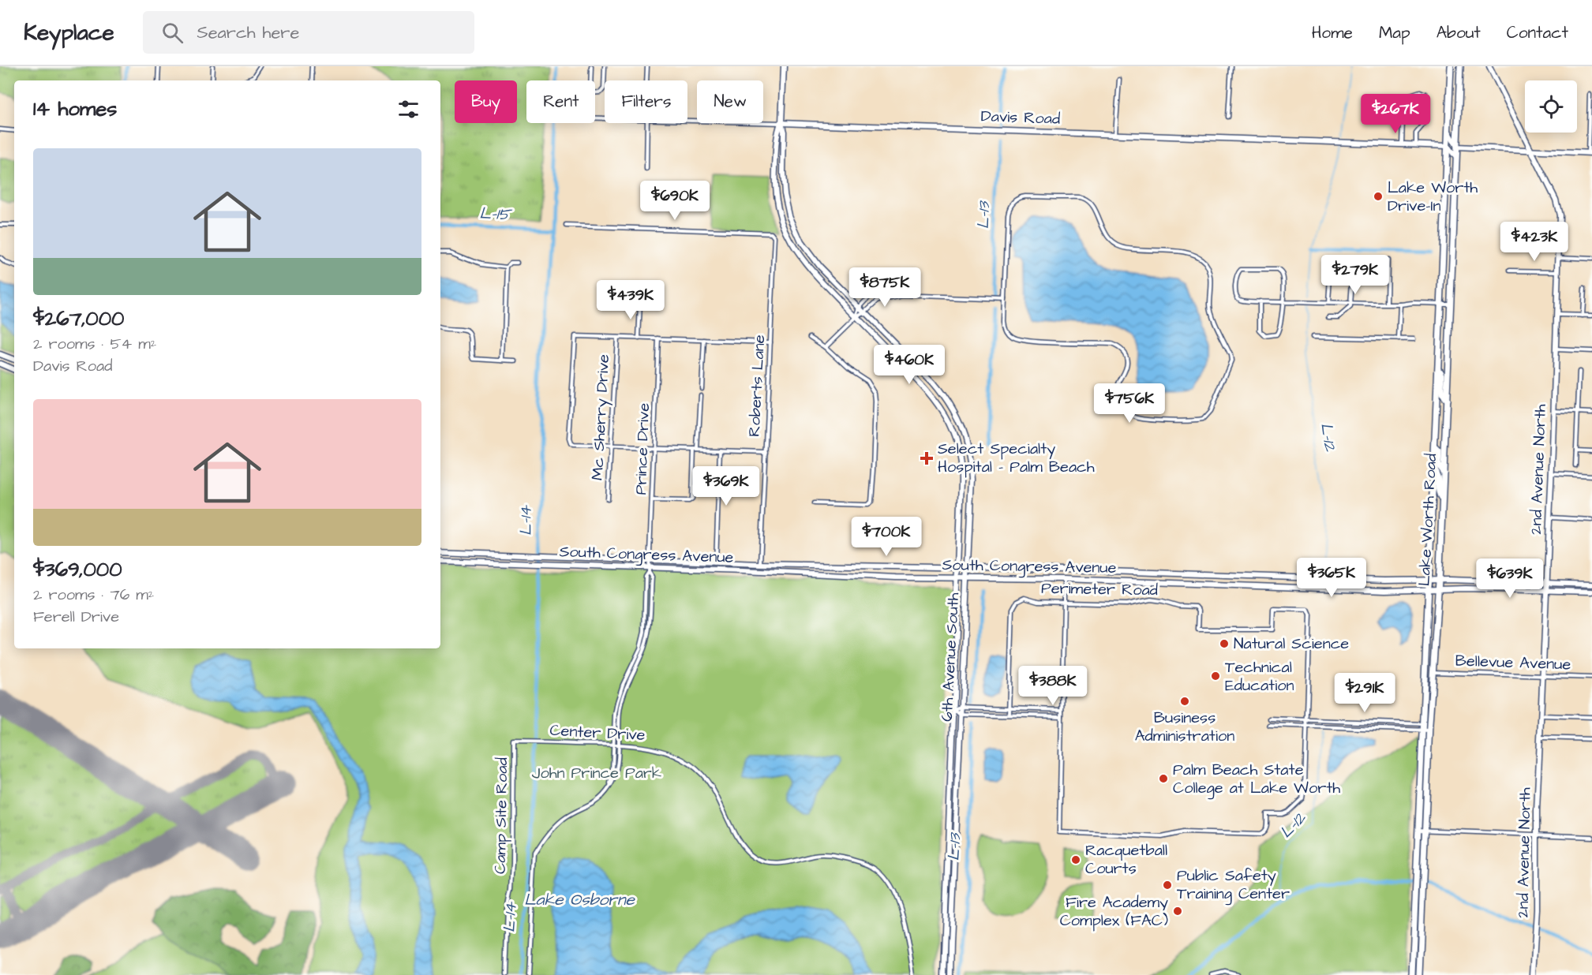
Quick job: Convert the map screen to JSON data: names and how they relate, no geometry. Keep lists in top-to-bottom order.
{
  "streets": {
    "main road": ["Lake Worth Road"],
    "street": [
      "Davis Road",
      "Roberts Lane",
      "Mc Sherry Drive",
      "Prince Drive",
      "2nd Avenue North",
      "South Congress Avenue",
      "Perimeter Road",
      "6th Avenue South",
      "Bellevue Avenue",
      "Center Drive",
      "Camp Site Road"
    ]
  },
  "crossings": [
    ["Davis Road", "Lake Worth Road"],
    ["Davis Road", "6th Avenue South"],
    ["Roberts Lane", "South Congress Avenue"],
    ["Prince Drive", "South Congress Avenue"],
    ["2nd Avenue North", "South Congress Avenue"],
    ["2nd Avenue North", "Bellevue Avenue"],
    ["Lake Worth Road", "South Congress Avenue"],
    ["Lake Worth Road", "Bellevue Avenue"],
    ["South Congress Avenue", "6th Avenue South"],
    ["Center Drive", "Camp Site Road"]
  ],
  "water": [
    "L-15",
    "L-13",
    "L-12",
    "L-14",
    "Lake Osborne"
  ],
  "parks": ["John Prince Park"],
  "places": {
    "other": [
      "Lake Worth Drive-In",
      "Natural Science",
      "Technical Education",
      "Business Administration",
      "Palm Beach State College at Lake Worth",
      "Racquetball Courts",
      "Public Safety Training Center",
      "Fire Academy Complex (FAC)"
    ],
    "health": ["Select Specialty Hospital - Palm Beach"]
  },
  "page": {
    "header": "Keyplace",
    "search": "Search here",
    "nav": [
      "Home",
      "Map",
      "About",
      "Contact"
    ],
    "chip": [
      "Buy",
      "Rent",
      "Filters",
      "New"
    ],
    "heading": "14 homes",
    "price": [
      "$267K",
      "$690K",
      "$423K",
      "$279K",
      "$875K",
      "$439K",
      "$460K",
      "$756K",
      "$369K",
      "$700K",
      "$365K",
      "$639K",
      "$388K",
      "$291K"
    ],
    "list": [
      {
        "name": "$267,000",
        "note": "2 rooms · 54 m² · Davis Road"
      },
      {
        "name": "$369,000",
        "note": "2 rooms · 76 m² · Ferell Drive"
      }
    ]
  }
}
